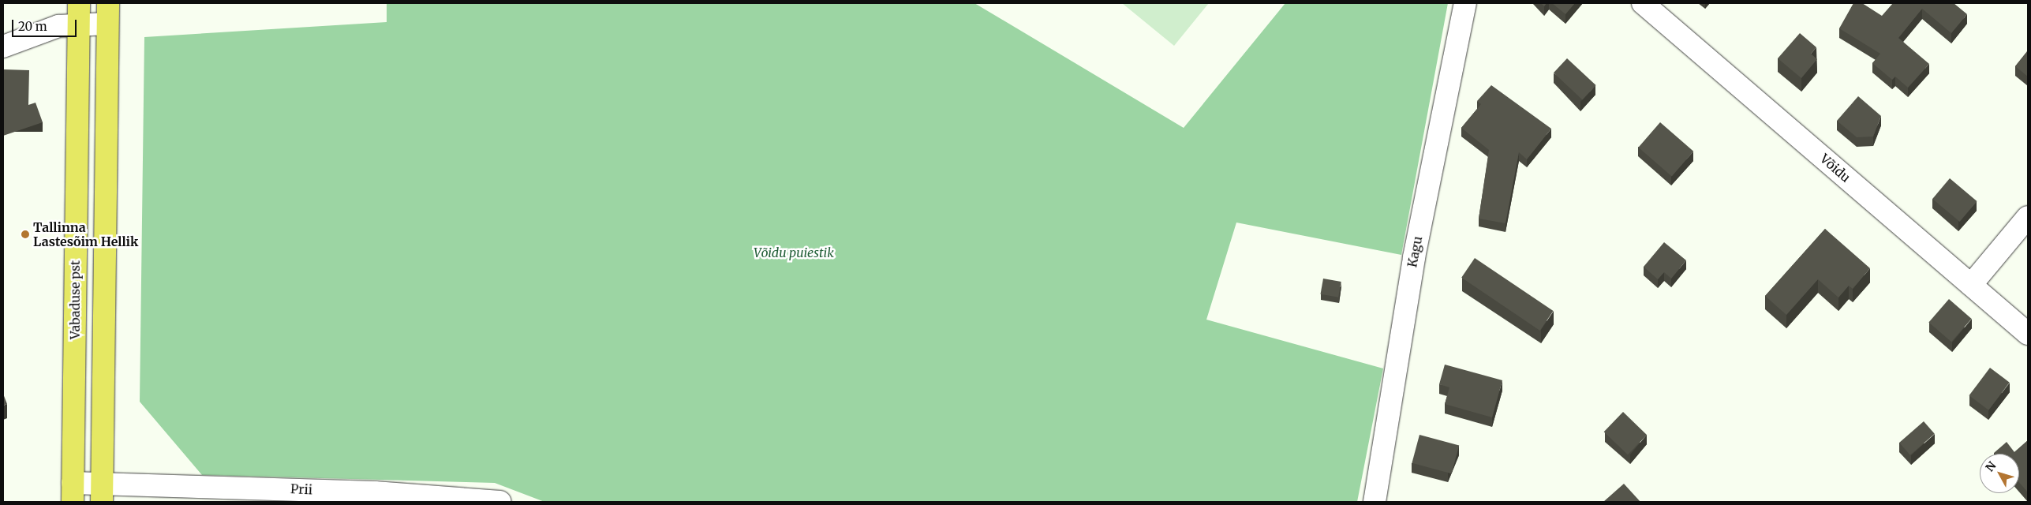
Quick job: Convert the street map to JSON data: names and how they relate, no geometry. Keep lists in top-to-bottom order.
{
  "streets": {
    "highway": ["Vabaduse pst"],
    "street": ["Võidu", "Kagu", "Prii"]
  },
  "crossings": [
    ["Vabaduse pst", "Prii"]
  ],
  "parks": ["Võidu puiestik"],
  "places": ["Tallinna Lastesõim Hellik"],
  "scale_bar": "20 m",
  "north": "top left"
}
